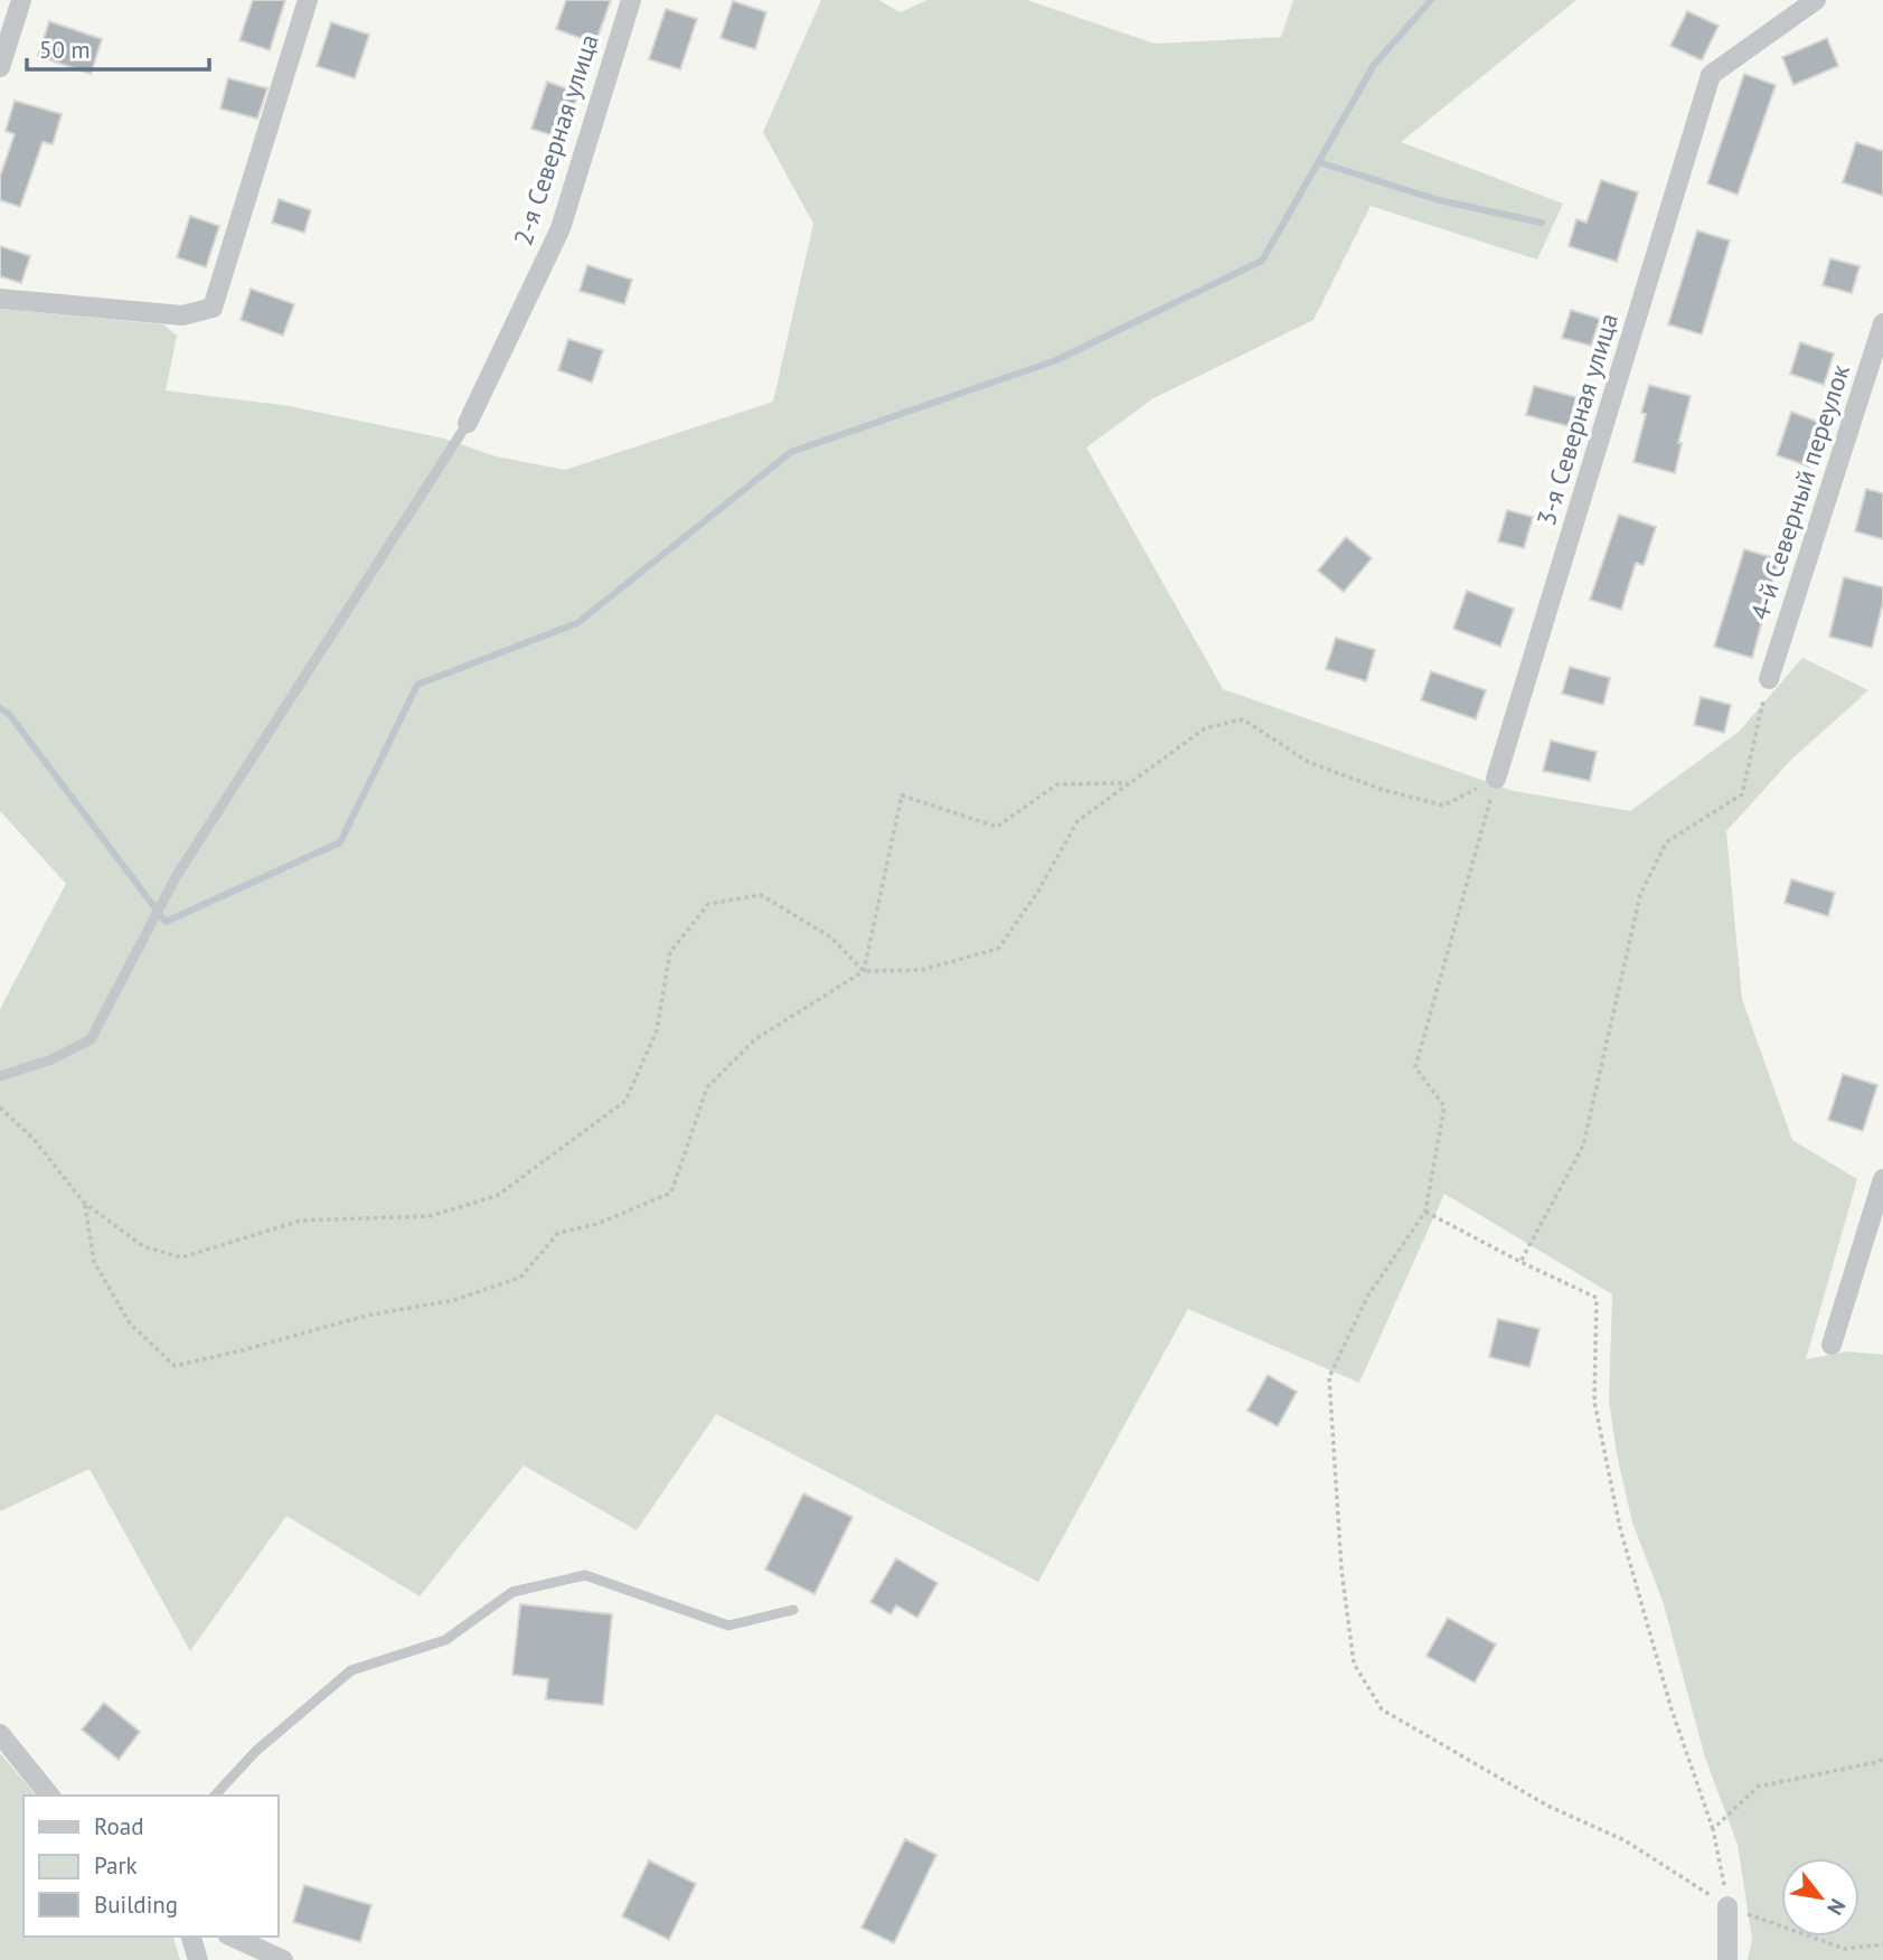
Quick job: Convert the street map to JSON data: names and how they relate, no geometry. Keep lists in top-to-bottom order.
{
  "streets": {
    "street": ["2-я Северная улица", "3-я Северная улица", "4-й Северный переулок"]
  },
  "legend": ["Road", "Park", "Building"],
  "scale_bar": "50 m",
  "north": "bottom right"
}
